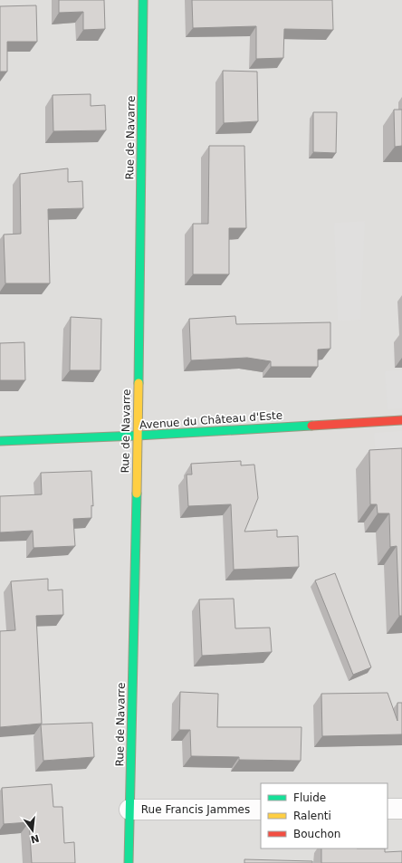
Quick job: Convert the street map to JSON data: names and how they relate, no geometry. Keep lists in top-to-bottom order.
{
  "streets": {
    "street": ["Rue de Navarre", "Avenue du Château d'Este", "Rue Francis Jammes"]
  },
  "crossings": [
    ["Rue de Navarre", "Avenue du Château d'Este"],
    ["Rue de Navarre", "Rue Francis Jammes"]
  ],
  "legend": ["Fluide", "Ralenti", "Bouchon"],
  "north": "bottom"
}
